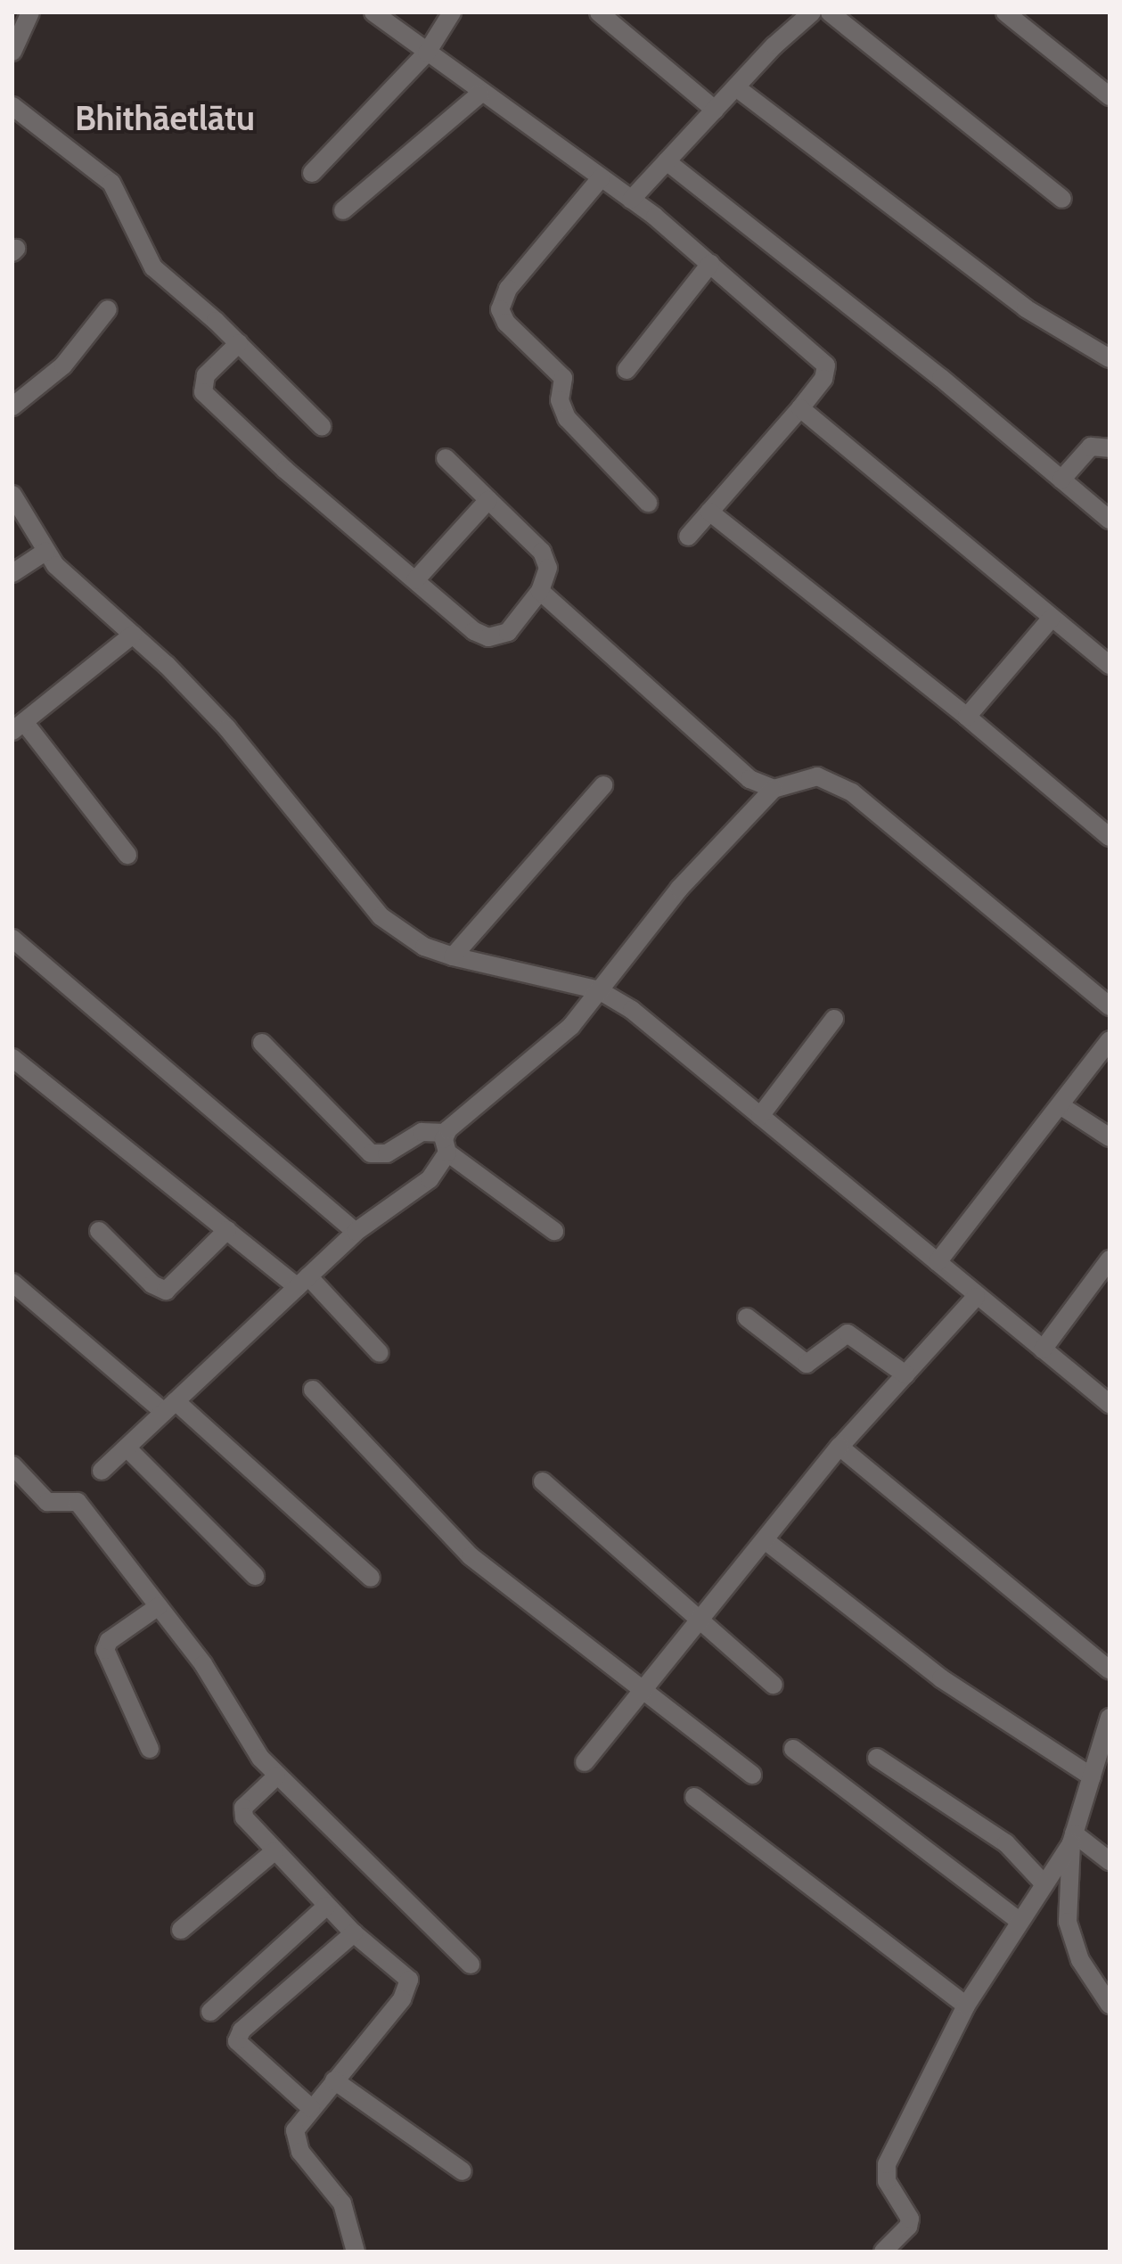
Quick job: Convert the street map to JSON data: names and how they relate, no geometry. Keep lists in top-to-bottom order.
{
  "districts": ["Bhithāetlātu"]
}
